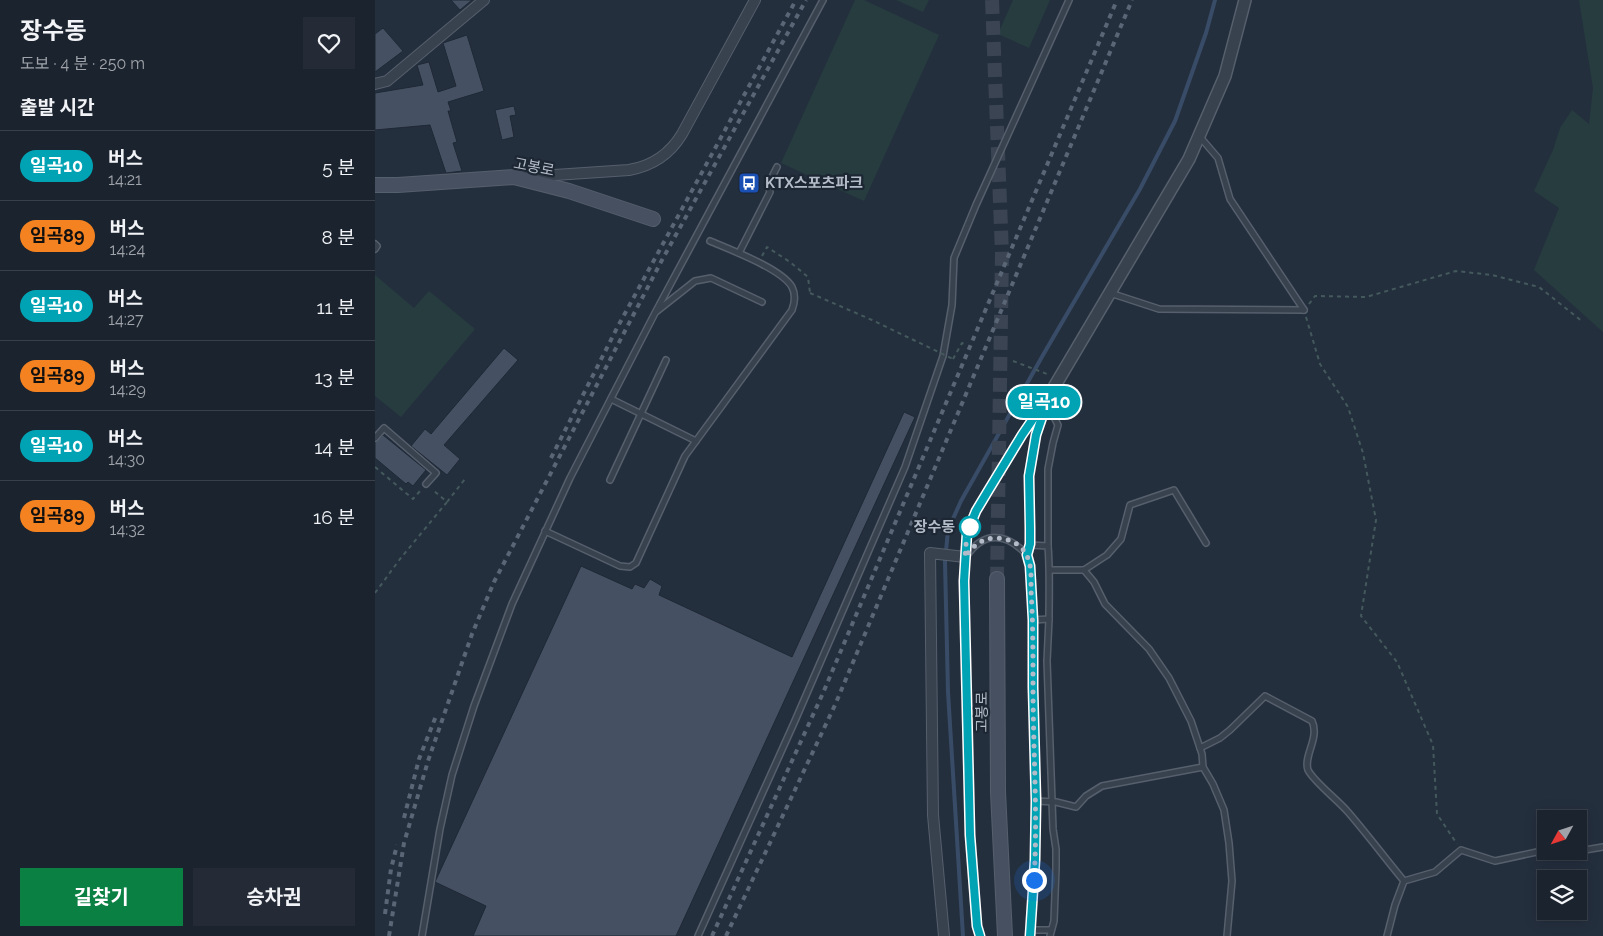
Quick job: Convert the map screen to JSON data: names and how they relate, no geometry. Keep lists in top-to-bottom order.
{
  "streets": {
    "main road": ["고봉로"]
  },
  "places": {
    "bus stop": ["KTX스포츠파크"],
    "other": ["장수동"]
  },
  "lines": ["bus line 일곡10"],
  "north": "bottom left",
  "page": {
    "heading": [
      ["장수동", "도보 · 4 분 · 250 m"],
      "출발 시간"
    ],
    "on_map": "일곡10",
    "list": [
      {
        "mark": "일곡10",
        "name": "버스",
        "note": "14:21",
        "value": "5 분"
      },
      {
        "mark": "임곡89",
        "name": "버스",
        "note": "14:24",
        "value": "8 분"
      },
      {
        "mark": "일곡10",
        "name": "버스",
        "note": "14:27",
        "value": "11 분"
      },
      {
        "mark": "임곡89",
        "name": "버스",
        "note": "14:29",
        "value": "13 분"
      },
      {
        "mark": "일곡10",
        "name": "버스",
        "note": "14:30",
        "value": "14 분"
      },
      {
        "mark": "임곡89",
        "name": "버스",
        "note": "14:32",
        "value": "16 분"
      }
    ],
    "buttons": ["길찾기", "승차권"]
  }
}
